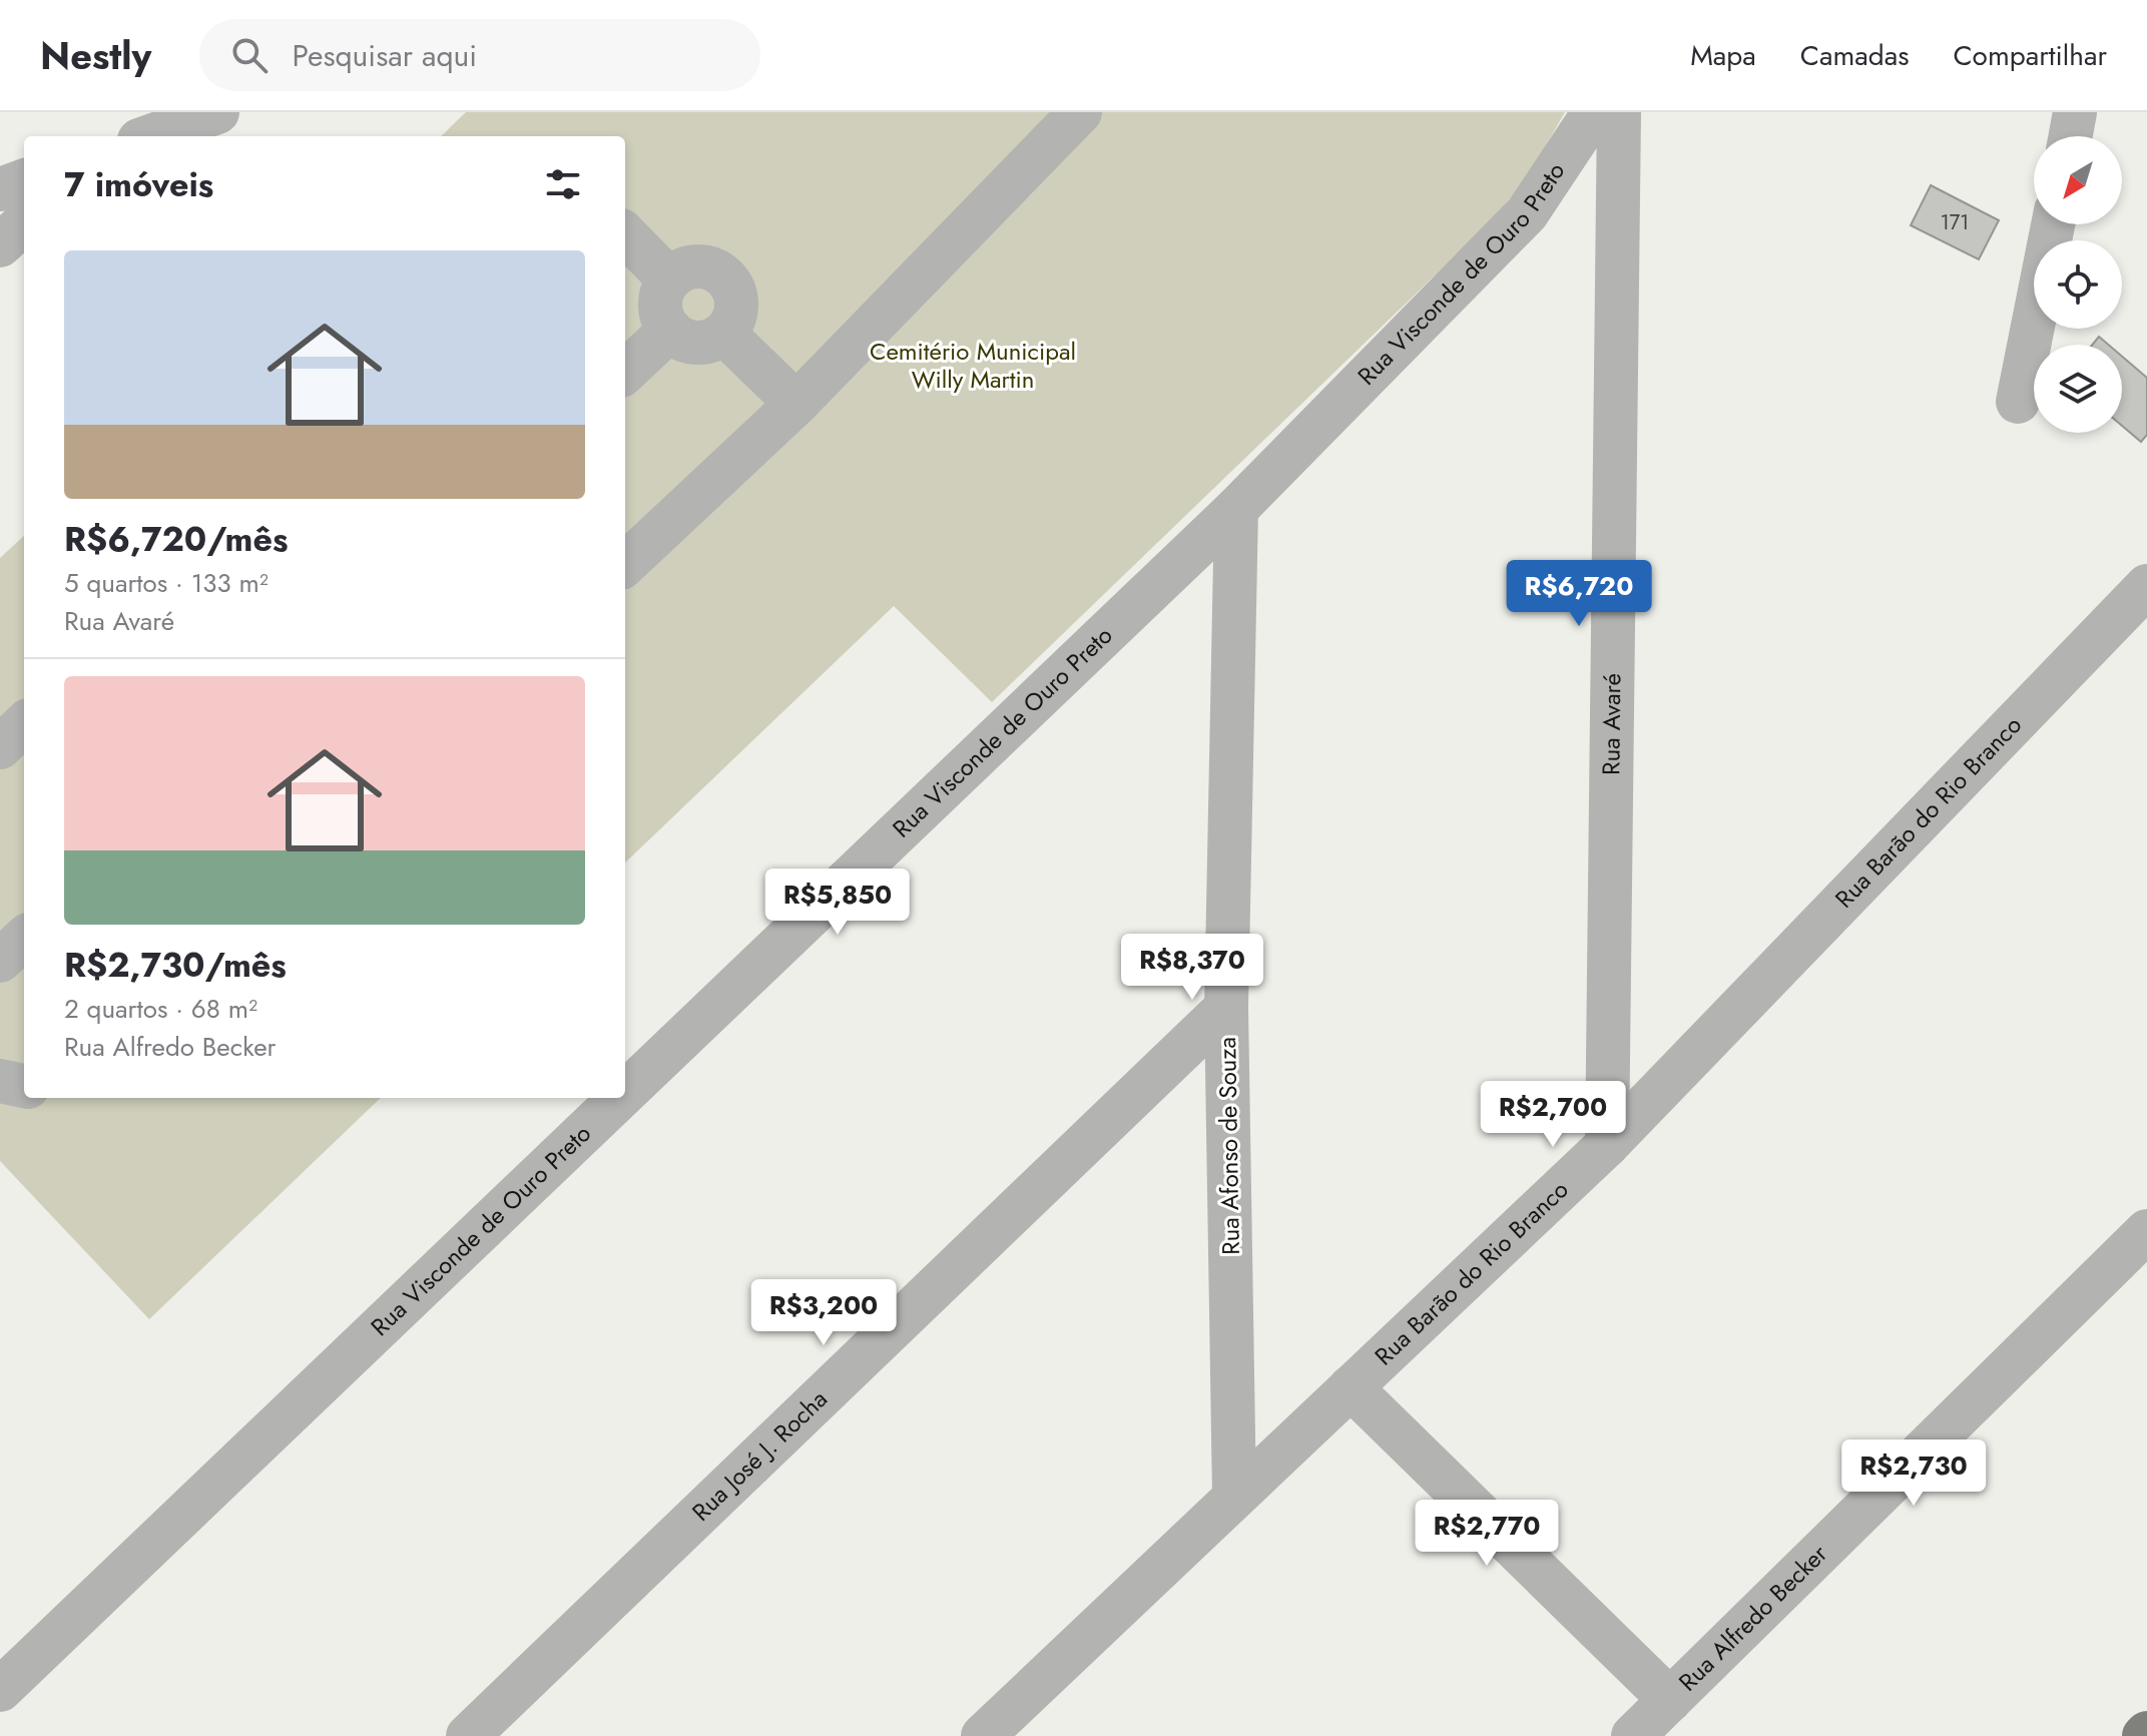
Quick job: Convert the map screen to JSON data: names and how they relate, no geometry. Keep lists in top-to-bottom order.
{
  "streets": {
    "street": [
      "Rua Visconde de Ouro Preto",
      "Rua Avaré",
      "Rua Barão do Rio Branco",
      "Rua Afonso de Souza",
      "Rua José J. Rocha",
      "Rua Alfredo Becker"
    ]
  },
  "crossings": [
    ["Rua Visconde de Ouro Preto", "Rua Afonso de Souza"],
    ["Rua Avaré", "Rua Barão do Rio Branco"],
    ["Rua Barão do Rio Branco", "Rua Afonso de Souza"],
    ["Rua Afonso de Souza", "Rua José J. Rocha"]
  ],
  "parks": ["Cemitério Municipal Willy Martin"],
  "house_numbers": ["171"],
  "north": "bottom left",
  "page": {
    "header": "Nestly",
    "search": "Pesquisar aqui",
    "nav": ["Mapa", "Camadas", "Compartilhar"],
    "heading": "7 imóveis",
    "list": [
      {
        "name": "R$6,720/mês",
        "note": "5 quartos · 133 m² · Rua Avaré"
      },
      {
        "name": "R$2,730/mês",
        "note": "2 quartos · 68 m² · Rua Alfredo Becker"
      }
    ],
    "price": [
      "R$6,720",
      "R$5,850",
      "R$8,370",
      "R$2,700",
      "R$3,200",
      "R$2,730",
      "R$2,770"
    ]
  }
}
